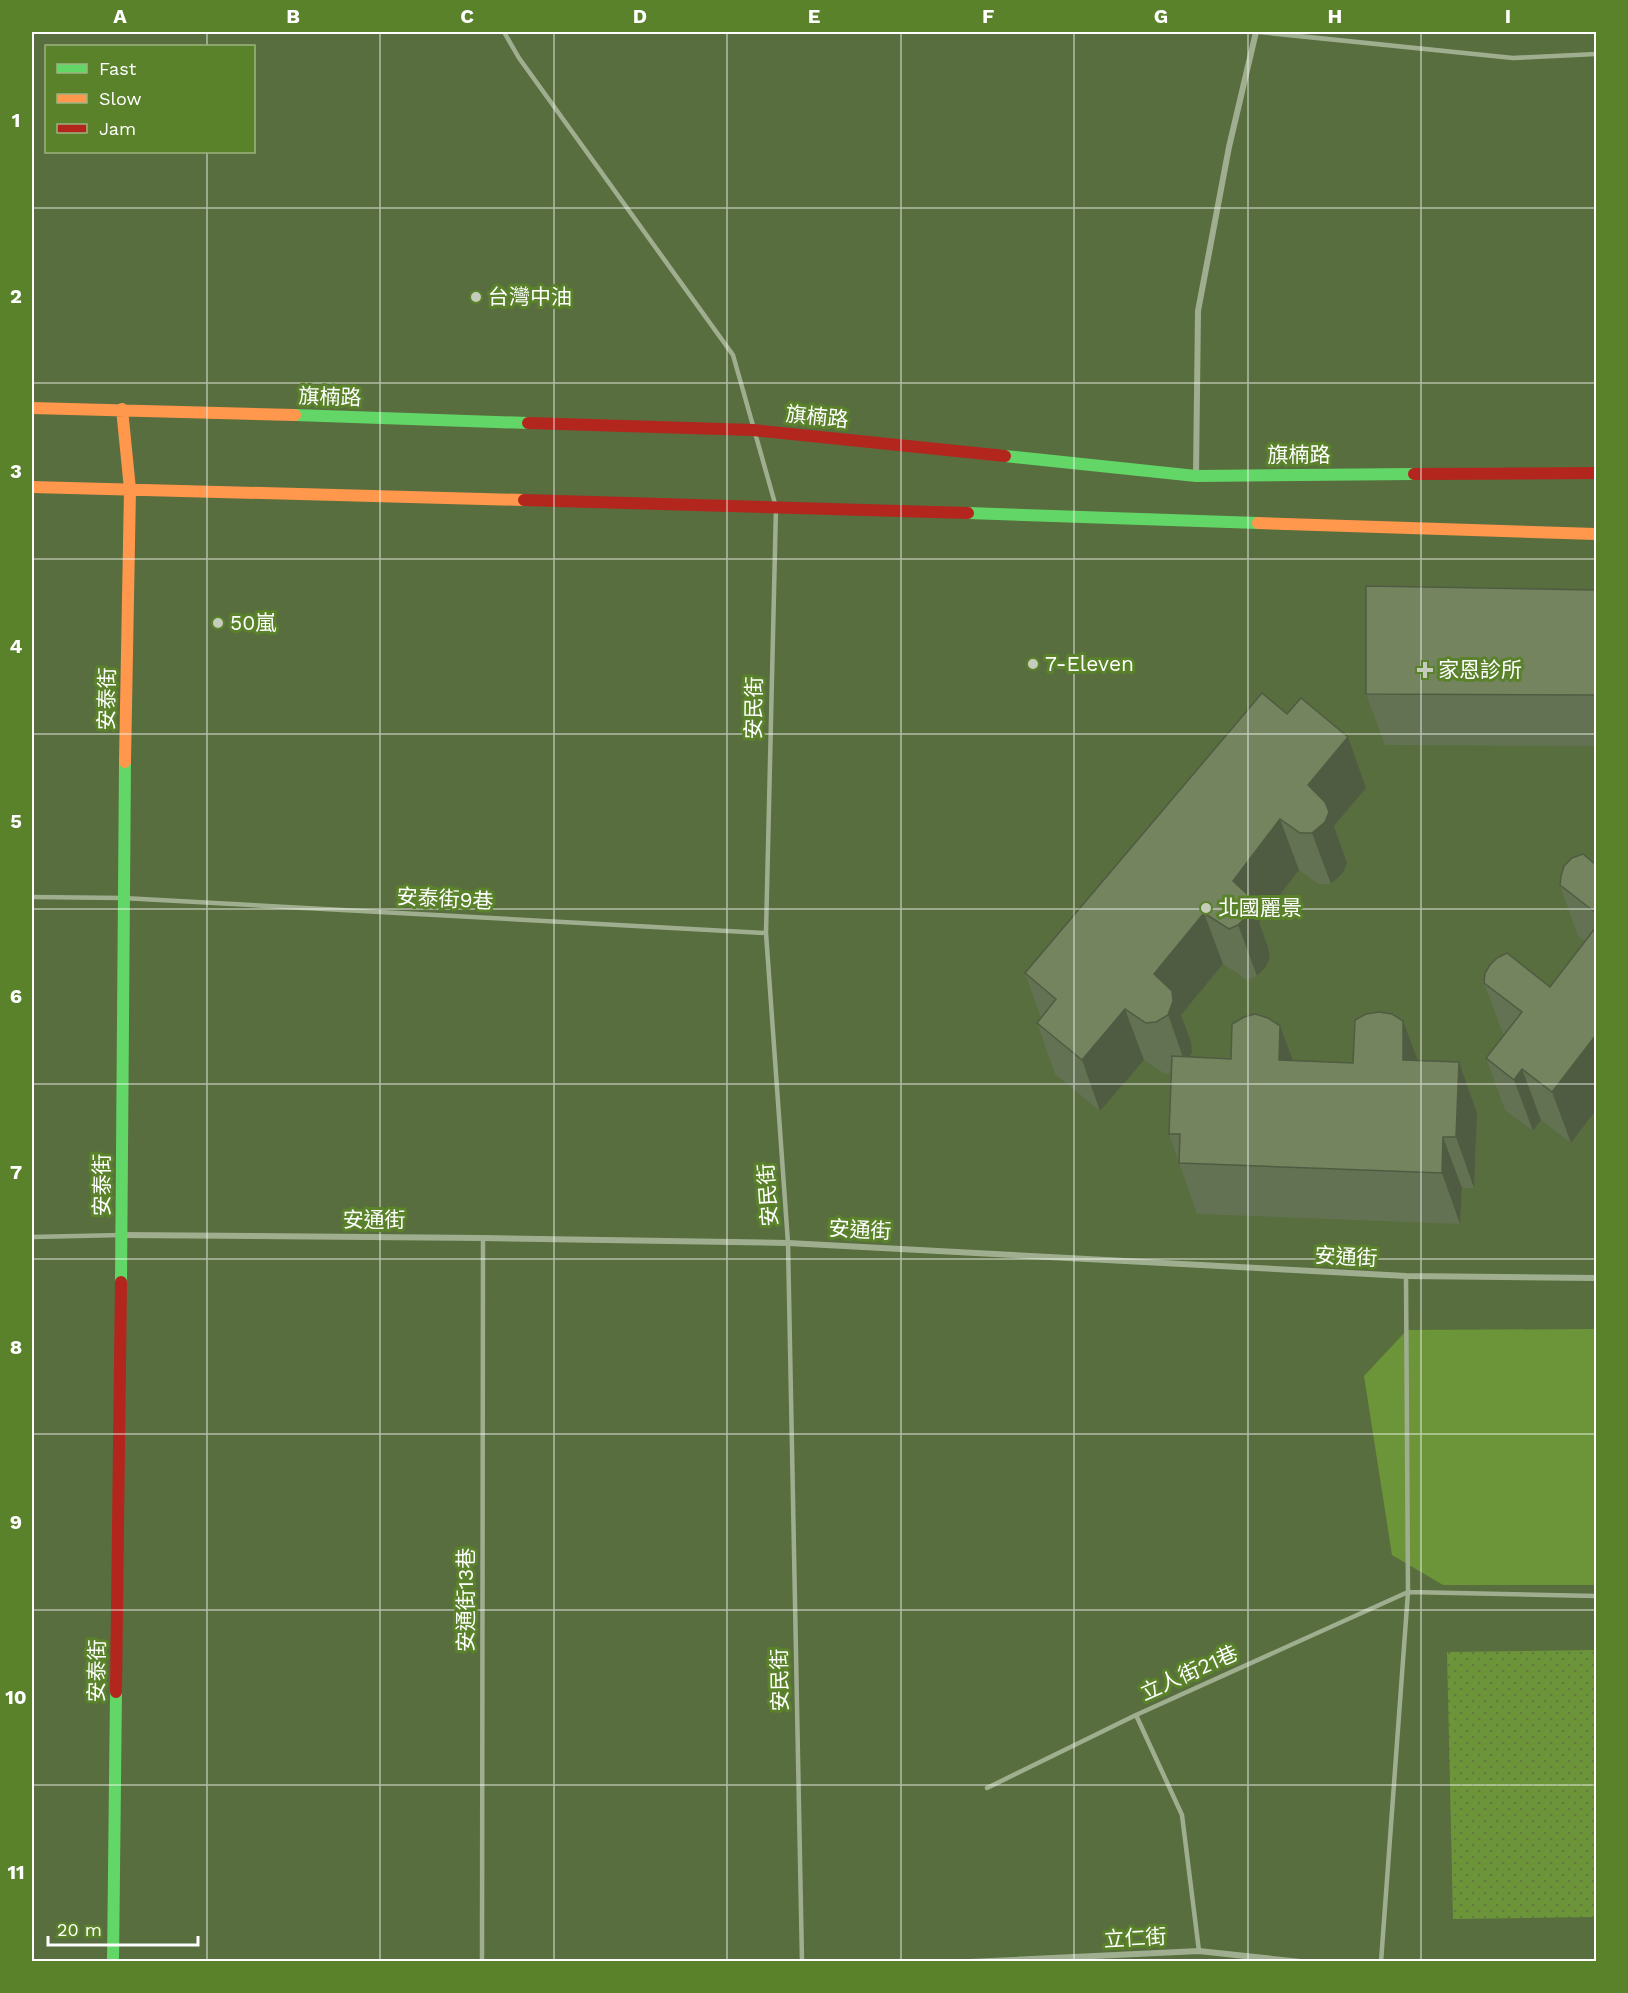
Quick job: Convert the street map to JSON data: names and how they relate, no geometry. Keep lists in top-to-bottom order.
{
  "streets": {
    "main road": ["旗楠路", "安泰街"],
    "street": ["安通街", "立仁街"],
    "lane": [
      "安民街",
      "安泰街9巷",
      "安通街13巷",
      "立人街21巷"
    ]
  },
  "crossings": [
    ["旗楠路", "安泰街"],
    ["旗楠路", "安民街"],
    ["安泰街", "安泰街9巷"],
    ["安泰街", "安通街"],
    ["安民街", "安泰街9巷"],
    ["安民街", "安通街"],
    ["安通街", "安通街13巷"]
  ],
  "places": {
    "other": [
      "台灣中油",
      "50嵐",
      "7-Eleven",
      "北國麗景"
    ],
    "health": ["家恩診所"]
  },
  "legend": ["Fast", "Slow", "Jam"],
  "scale_bar": "20 m",
  "grid": {
    "columns": [
      "A",
      "B",
      "C",
      "D",
      "E",
      "F",
      "G",
      "H",
      "I"
    ],
    "rows": [
      "1",
      "2",
      "3",
      "4",
      "5",
      "6",
      "7",
      "8",
      "9",
      "10",
      "11"
    ]
  }
}
